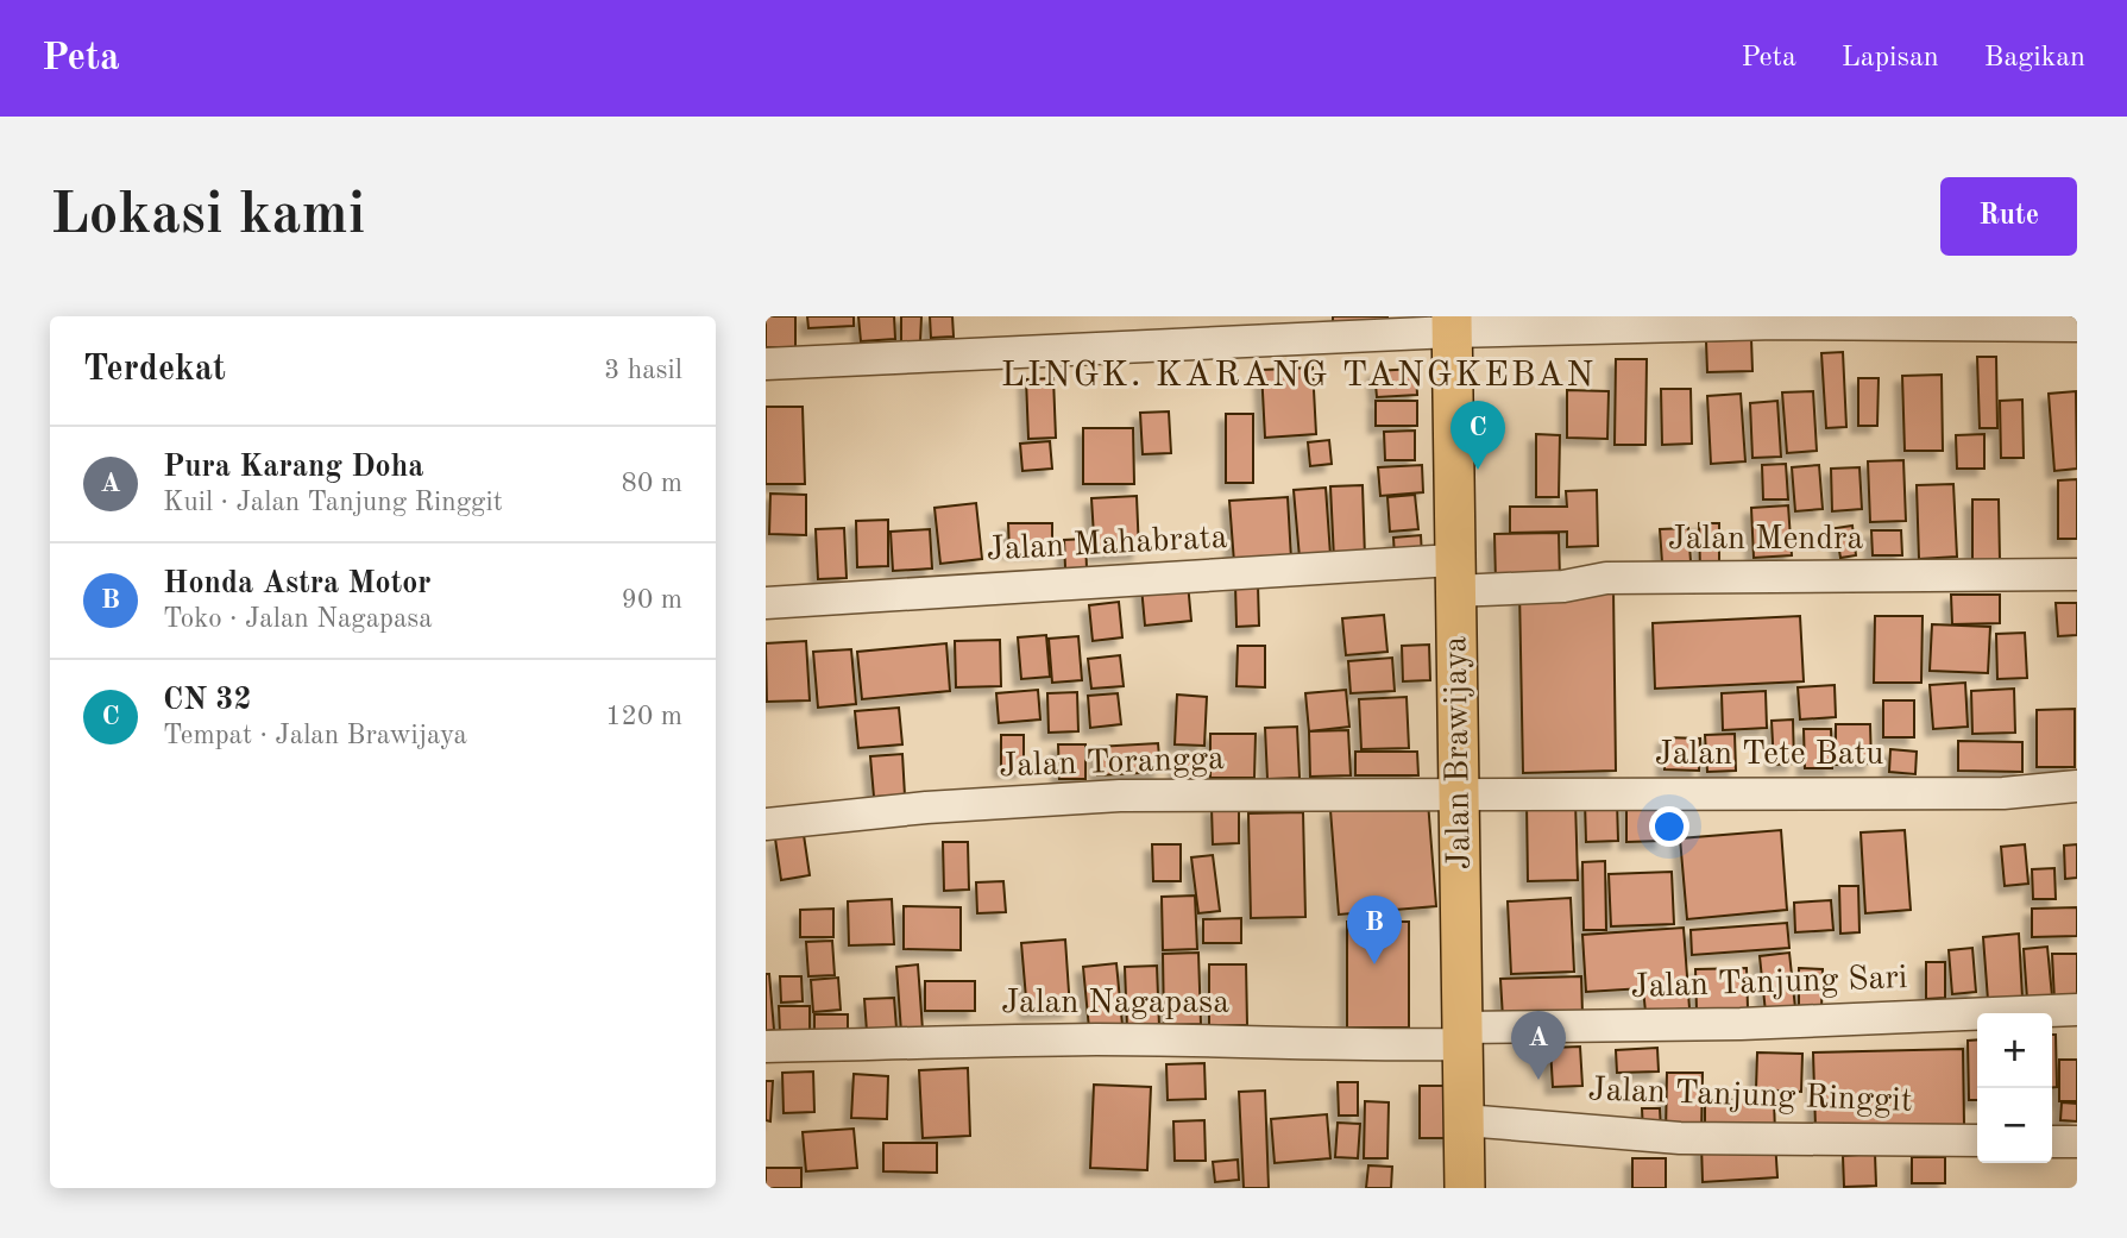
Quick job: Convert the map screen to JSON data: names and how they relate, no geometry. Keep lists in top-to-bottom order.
{
  "streets": {
    "main road": ["Jalan Brawijaya"],
    "street": [
      "Jalan Mendra",
      "Jalan Mahabrata",
      "Jalan Tete Batu",
      "Jalan Torangga",
      "Jalan Tanjung Sari",
      "Jalan Nagapasa",
      "Jalan Tanjung Ringgit"
    ]
  },
  "crossings": [
    ["Jalan Mendra", "Jalan Mahabrata"],
    ["Jalan Mendra", "Jalan Brawijaya"],
    ["Jalan Mahabrata", "Jalan Brawijaya"],
    ["Jalan Brawijaya", "Jalan Tete Batu"],
    ["Jalan Brawijaya", "Jalan Torangga"],
    ["Jalan Brawijaya", "Jalan Tanjung Sari"],
    ["Jalan Brawijaya", "Jalan Nagapasa"],
    ["Jalan Brawijaya", "Jalan Tanjung Ringgit"],
    ["Jalan Tete Batu", "Jalan Torangga"],
    ["Jalan Tanjung Sari", "Jalan Nagapasa"]
  ],
  "districts": ["LINGK. KARANG TANGKEBAN"],
  "page": {
    "header": "Peta",
    "nav": ["Peta", "Lapisan", "Bagikan"],
    "buttons": "Rute",
    "title": "Lokasi kami",
    "heading": ["Terdekat", "3 hasil"],
    "pins": ["C", "B", "A"],
    "list": [
      {
        "mark": "A",
        "name": "Pura Karang Doha",
        "note": "Kuil · Jalan Tanjung Ringgit",
        "value": "80 m"
      },
      {
        "mark": "B",
        "name": "Honda Astra Motor",
        "note": "Toko · Jalan Nagapasa",
        "value": "90 m"
      },
      {
        "mark": "C",
        "name": "CN 32",
        "note": "Tempat · Jalan Brawijaya",
        "value": "120 m"
      }
    ],
    "map_buttons": ["+", "−"]
  }
}
